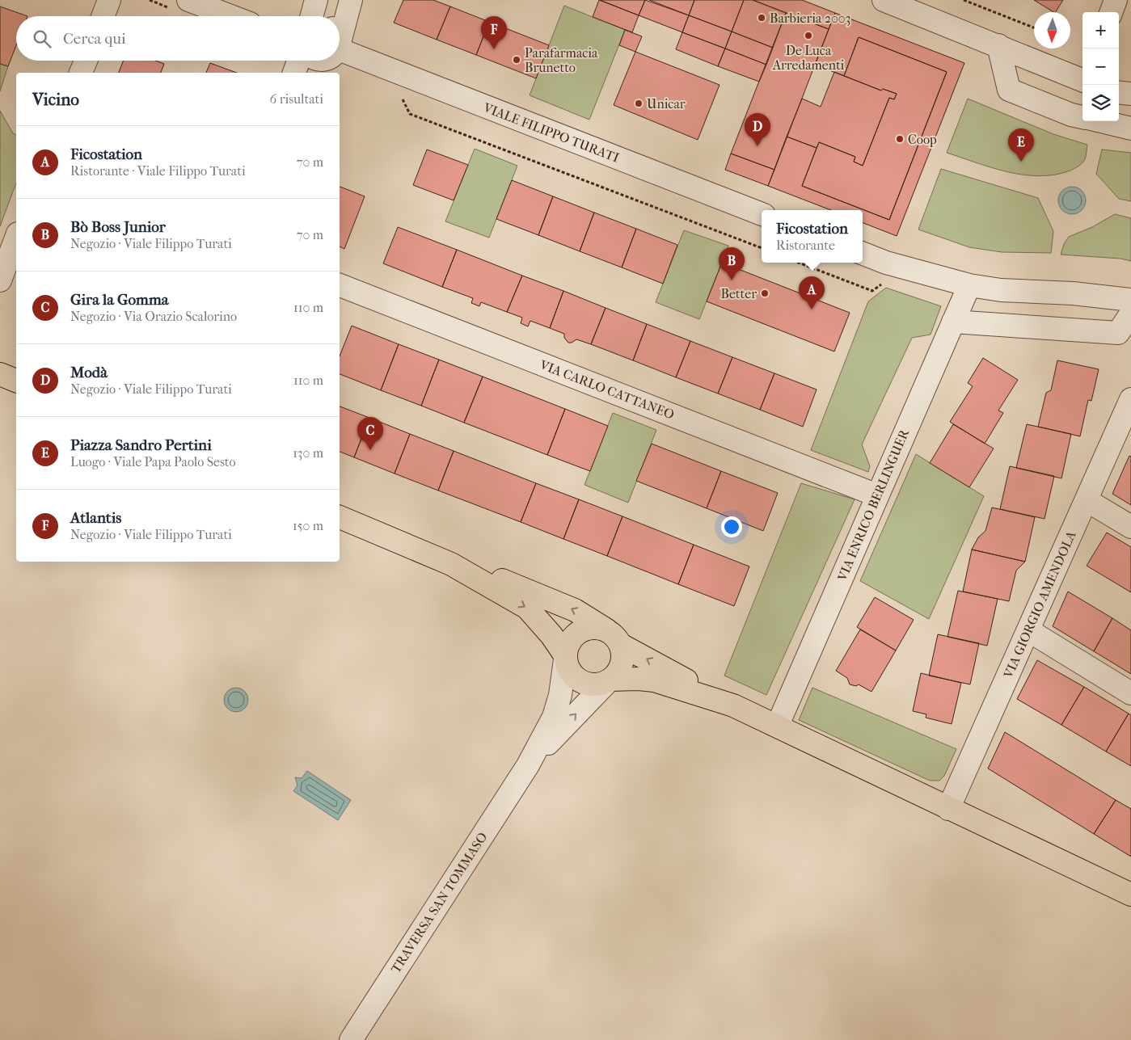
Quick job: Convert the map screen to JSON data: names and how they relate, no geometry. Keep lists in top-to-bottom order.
{
  "streets": {
    "street": [
      "VIALE FILIPPO TURATI",
      "VIA CARLO CATTANEO",
      "VIA ENRICO BERLINGUER",
      "VIA GIORGIO AMENDOLA",
      "TRAVERSA SAN TOMMASO"
    ]
  },
  "crossings": [
    ["VIA CARLO CATTANEO", "VIA ENRICO BERLINGUER"]
  ],
  "places": [
    "Barbieria 2003",
    "De Luca Arredamenti",
    "Parafarmacia Brunetto",
    "Unicar",
    "Coop",
    "Better"
  ],
  "north": "bottom",
  "page": {
    "map_buttons": ["+", "−"],
    "pins": [
      "F",
      "D",
      "E",
      "B",
      "A",
      "C"
    ],
    "search": "Cerca qui",
    "heading": ["Vicino", "6 risultati"],
    "list": [
      {
        "mark": "A",
        "name": "Ficostation",
        "note": "Ristorante · Viale Filippo Turati",
        "value": "70 m"
      },
      {
        "mark": "B",
        "name": "Bò Boss Junior",
        "note": "Negozio · Viale Filippo Turati",
        "value": "70 m"
      },
      {
        "mark": "C",
        "name": "Gira la Gomma",
        "note": "Negozio · Via Orazio Scalorino",
        "value": "110 m"
      },
      {
        "mark": "D",
        "name": "Modà",
        "note": "Negozio · Viale Filippo Turati",
        "value": "110 m"
      },
      {
        "mark": "E",
        "name": "Piazza Sandro Pertini",
        "note": "Luogo · Viale Papa Paolo Sesto",
        "value": "130 m"
      },
      {
        "mark": "F",
        "name": "Atlantis",
        "note": "Negozio · Viale Filippo Turati",
        "value": "150 m"
      }
    ],
    "popup": ["Ficostation", "Ristorante"]
  }
}
